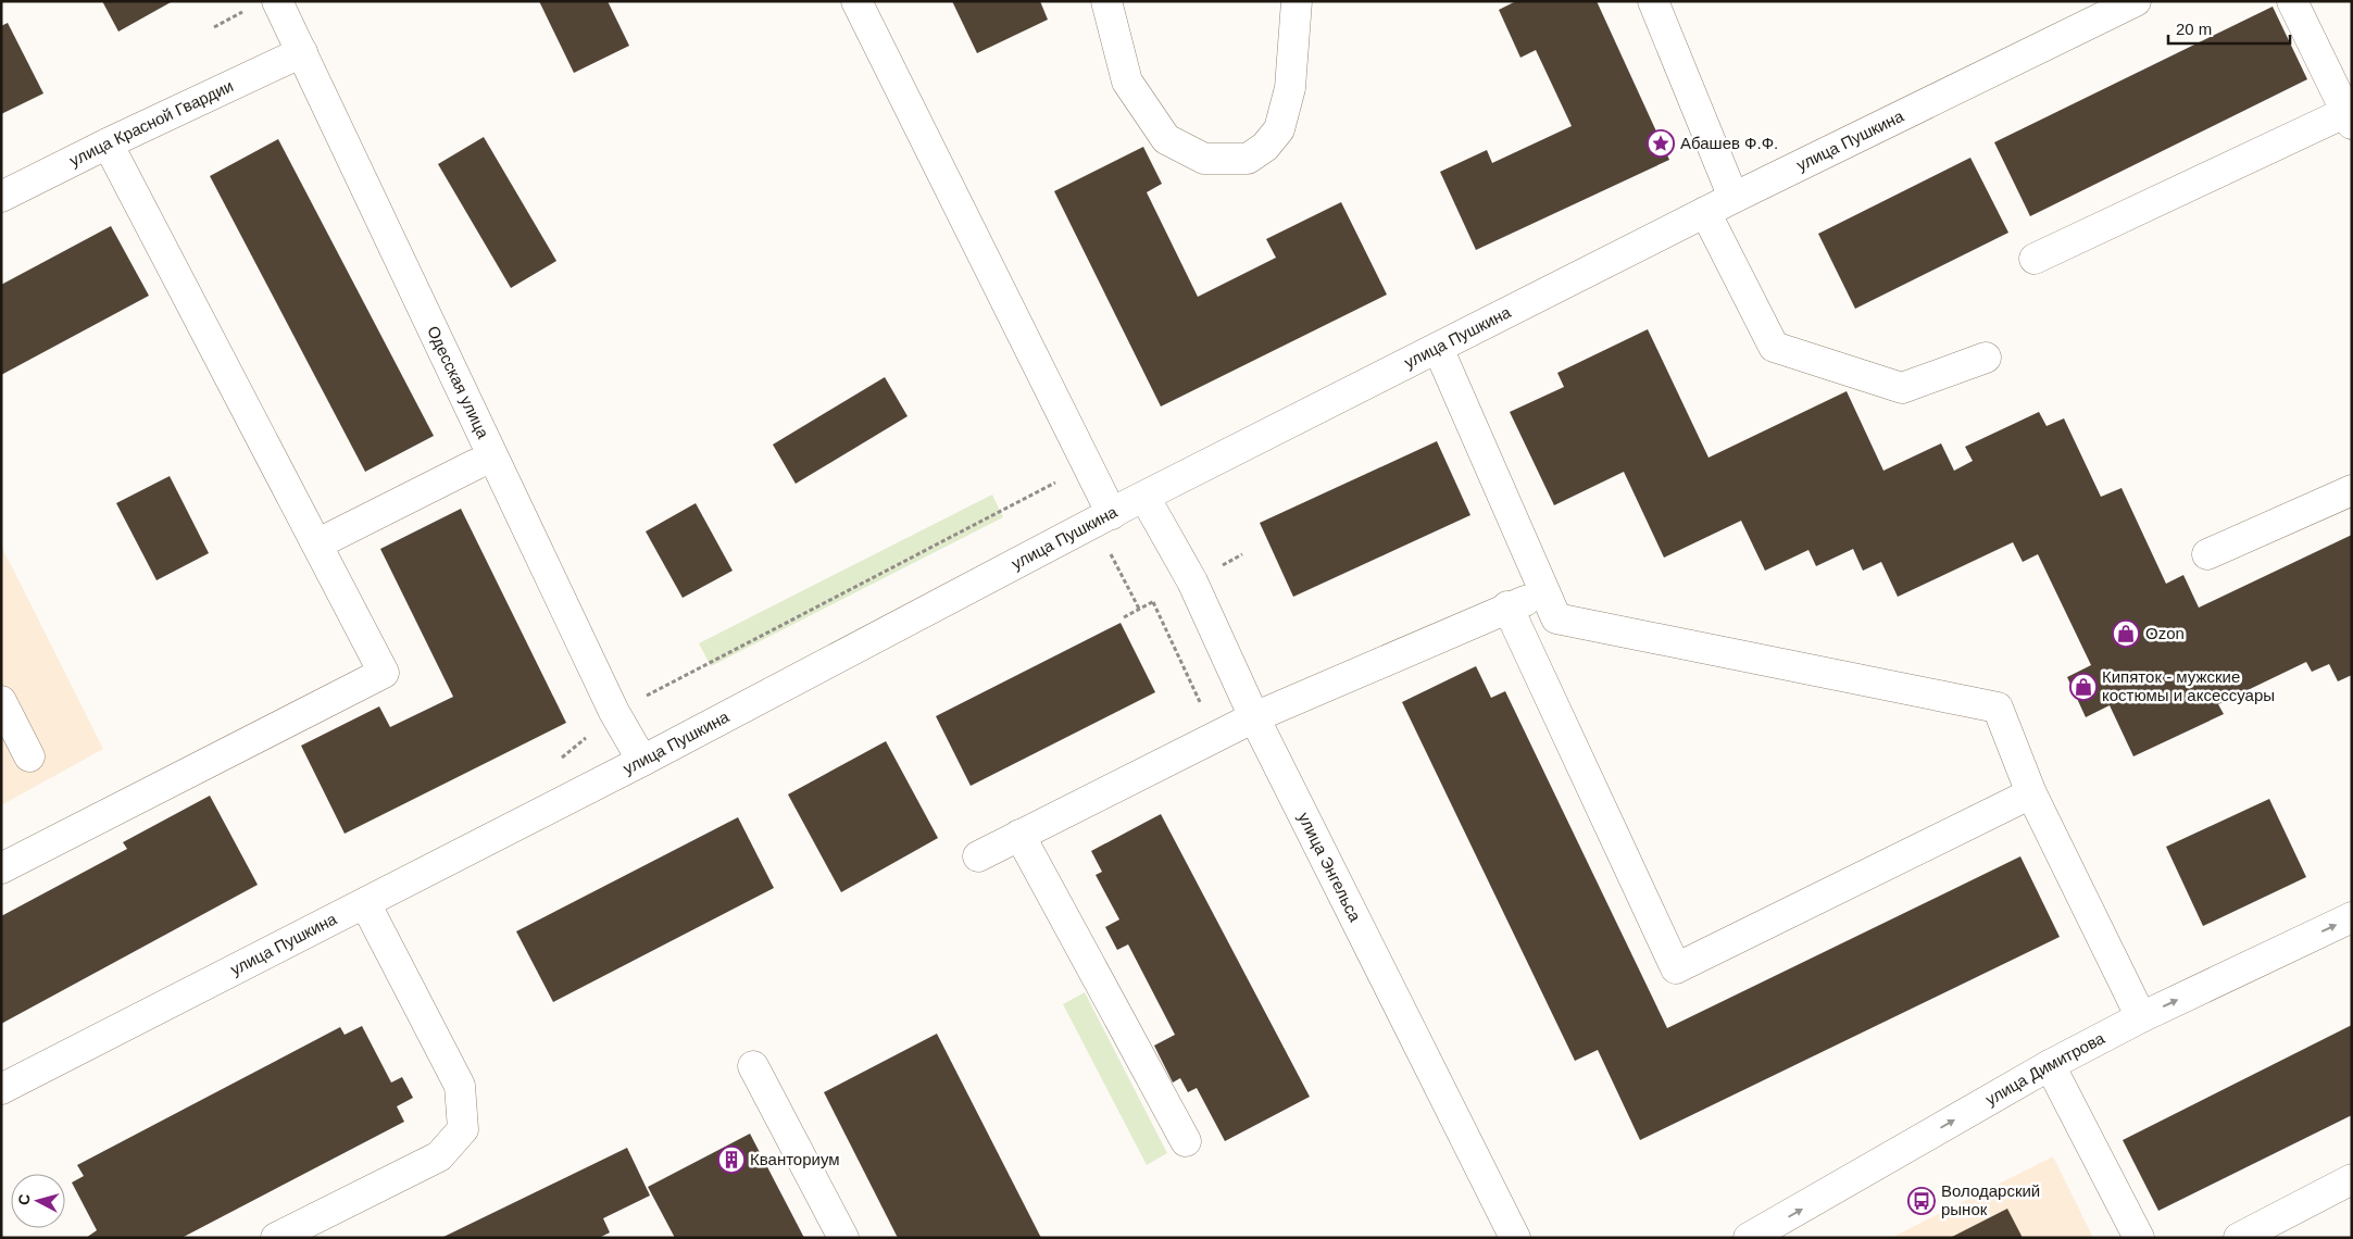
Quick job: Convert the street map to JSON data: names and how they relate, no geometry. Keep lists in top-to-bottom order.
{
  "streets": {
    "main road": [
      "улица Красной Гвардии",
      "улица Пушкина",
      "Одесская улица",
      "улица Энгельса",
      "улица Димитрова"
    ]
  },
  "crossings": [
    ["улица Красной Гвардии", "Одесская улица"],
    ["улица Пушкина", "Одесская улица"],
    ["улица Пушкина", "улица Энгельса"]
  ],
  "one_way": ["улица Димитрова"],
  "places": {
    "place": ["Абашев Ф.Ф."],
    "shop": ["Ozon", "Кипяток - мужские костюмы и аксессуары"],
    "building": ["Кванториум"],
    "bus stop": ["Володарский рынок"]
  },
  "scale_bar": "20 m",
  "north": "left"
}
